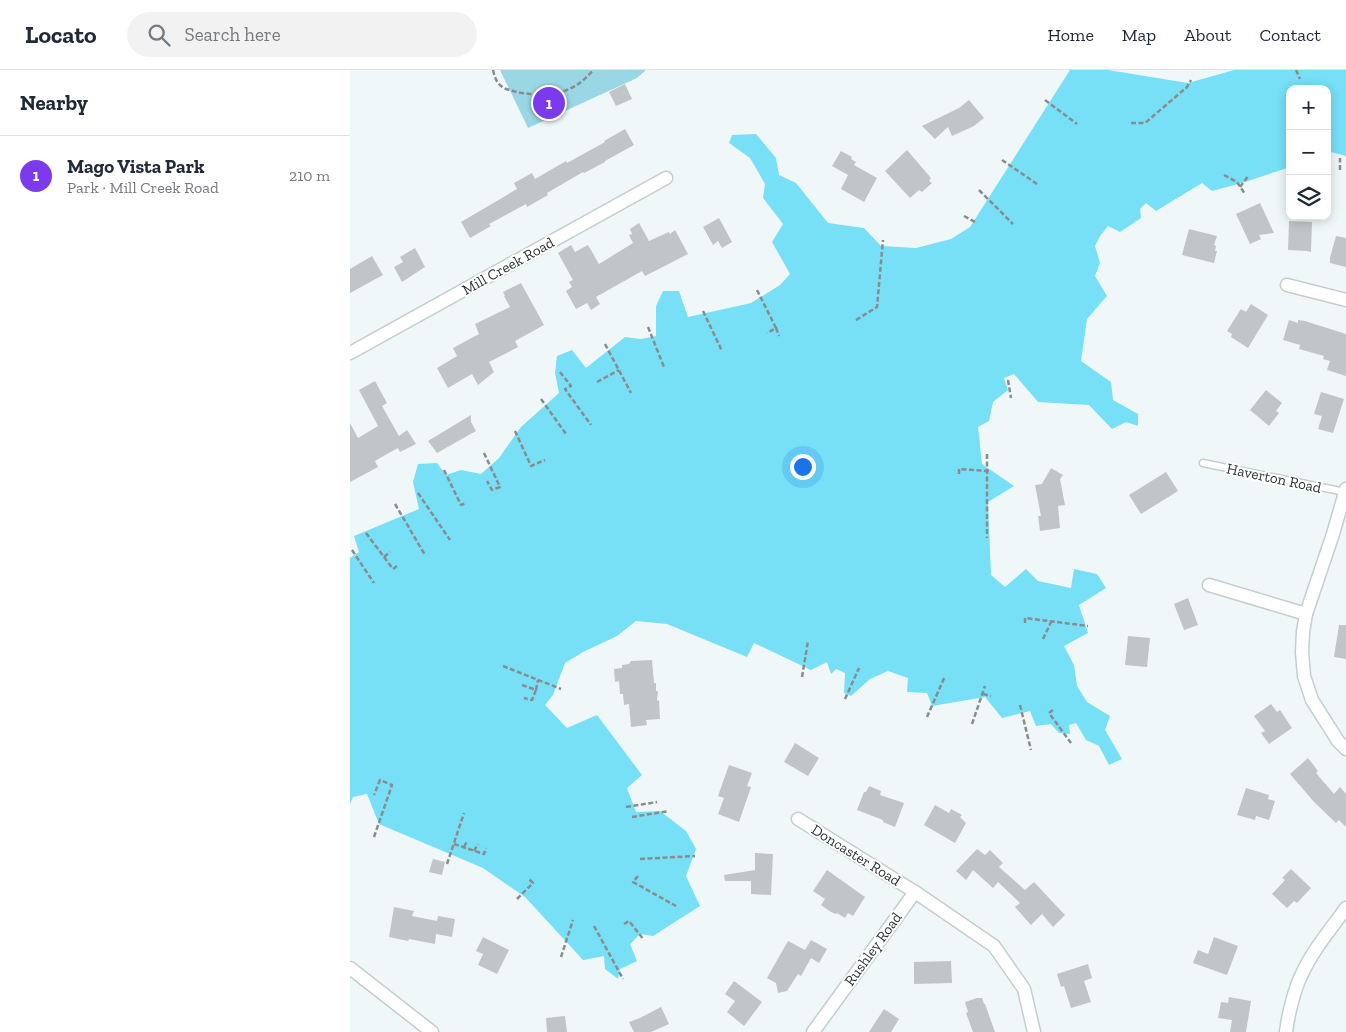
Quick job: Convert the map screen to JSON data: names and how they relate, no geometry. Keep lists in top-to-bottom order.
{
  "streets": {
    "street": ["Mill Creek Road", "Doncaster Road", "Rushley Road"],
    "lane": ["Haverton Road"]
  },
  "crossings": [
    ["Doncaster Road", "Rushley Road"]
  ],
  "page": {
    "header": "Locato",
    "search": "Search here",
    "nav": [
      "Home",
      "Map",
      "About",
      "Contact"
    ],
    "heading": "Nearby",
    "map_buttons": ["+", "−"],
    "pins": "1",
    "list": [
      {
        "mark": "1",
        "name": "Mago Vista Park",
        "note": "Park · Mill Creek Road",
        "value": "210 m"
      }
    ]
  }
}
